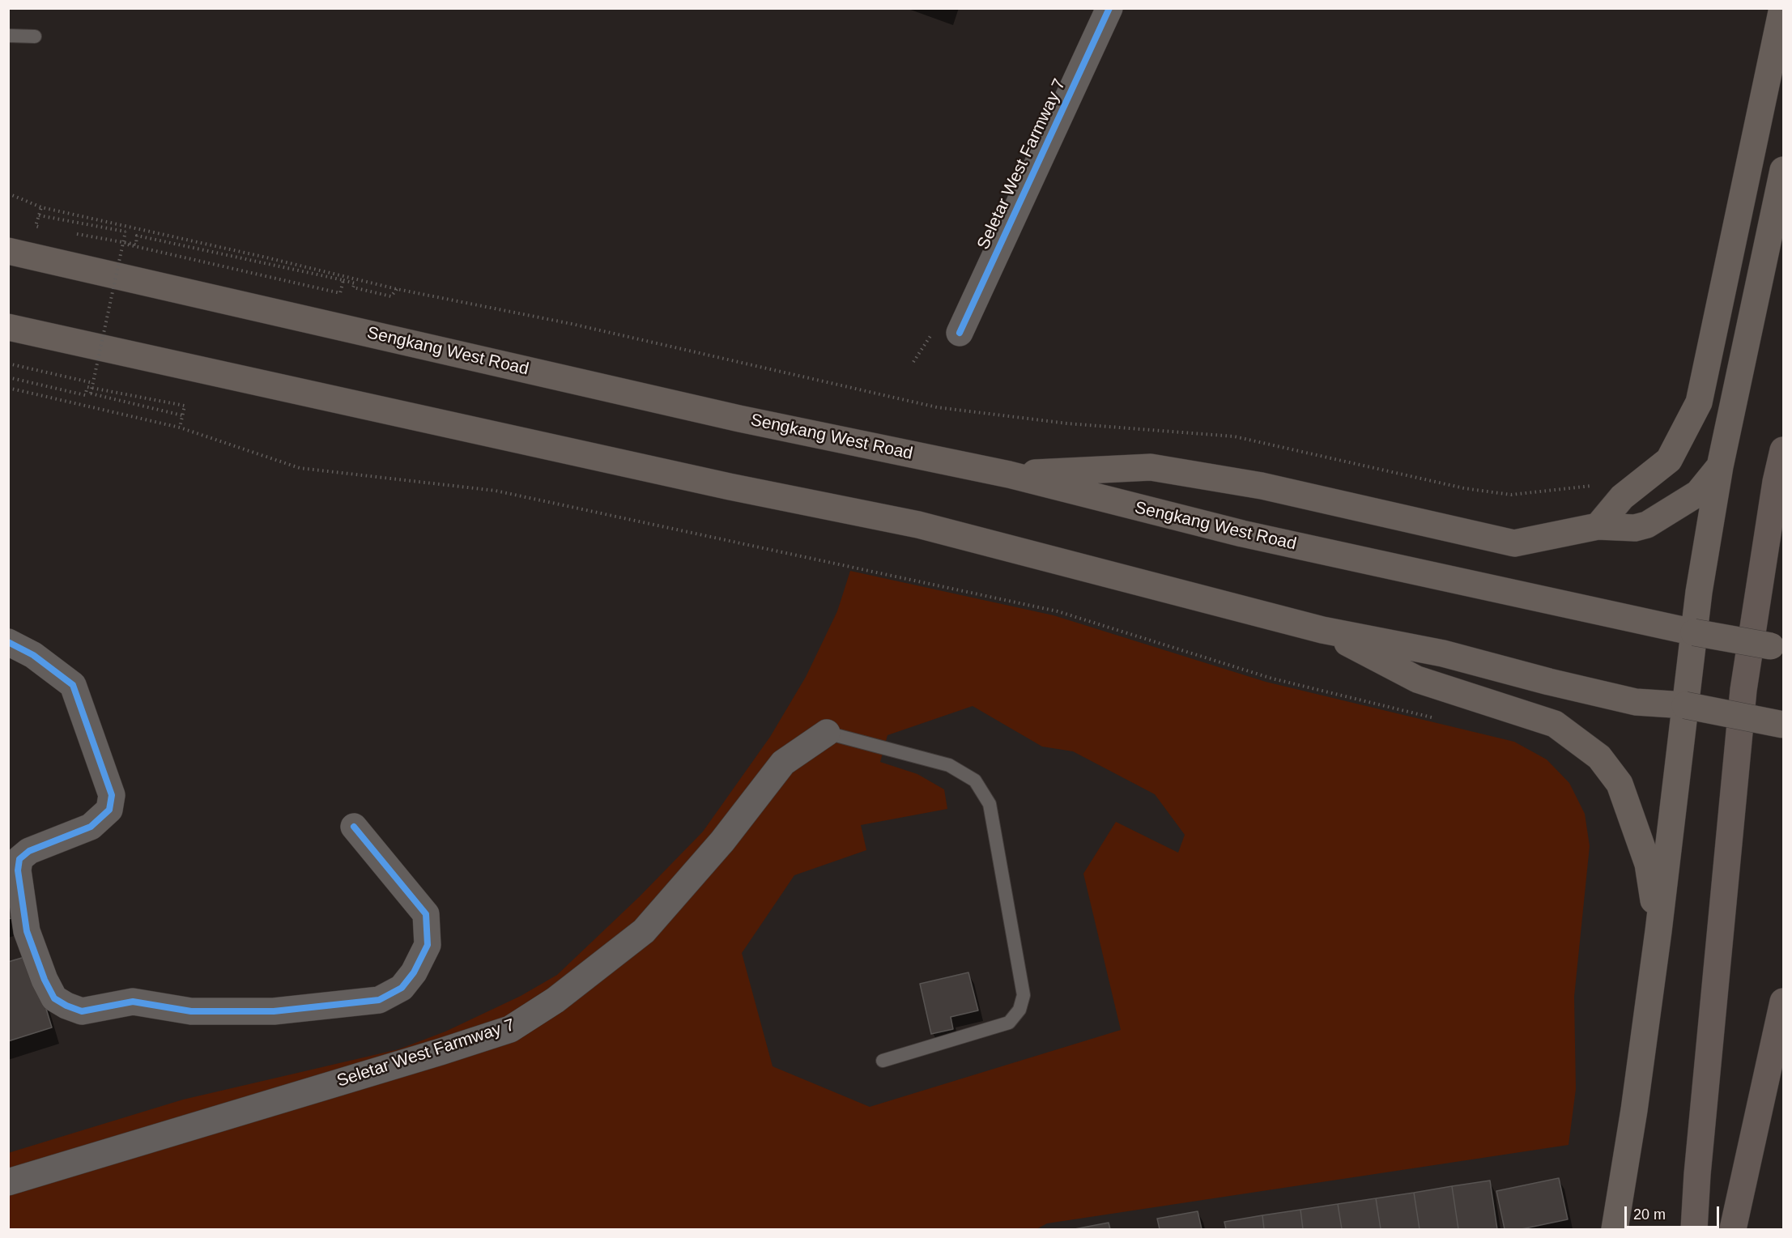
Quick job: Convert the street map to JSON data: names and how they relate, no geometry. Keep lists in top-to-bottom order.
{
  "streets": {
    "main road": ["Sengkang West Road"],
    "street": ["Seletar West Farmway 7"]
  },
  "scale_bar": "20 m"
}
